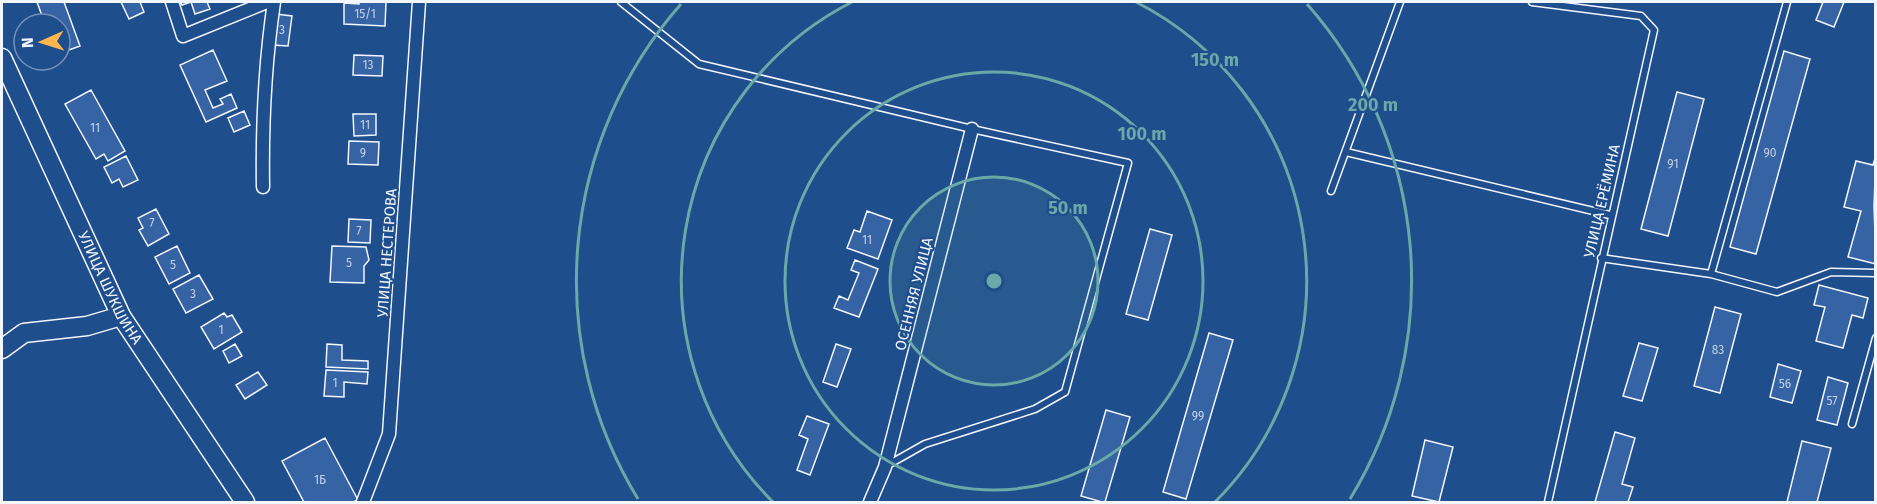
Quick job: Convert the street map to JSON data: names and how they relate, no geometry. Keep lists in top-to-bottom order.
{
  "streets": {
    "street": ["УЛИЦА НЕСТЕРОВА", "УЛИЦА ШУКШИНА", "ОСЕННЯЯ УЛИЦА"],
    "lane": ["УЛИЦА ЕРЁМИНА"]
  },
  "house_numbers": [
    "15/1",
    "3",
    "13",
    "11",
    "11",
    "9",
    "90",
    "91",
    "7",
    "7",
    "11",
    "5",
    "5",
    "3",
    "1",
    "83",
    "1",
    "56",
    "57",
    "99",
    "1Б"
  ],
  "north": "left",
  "rings": [
    "150 m",
    "200 m",
    "100 m",
    "50 m"
  ]
}
